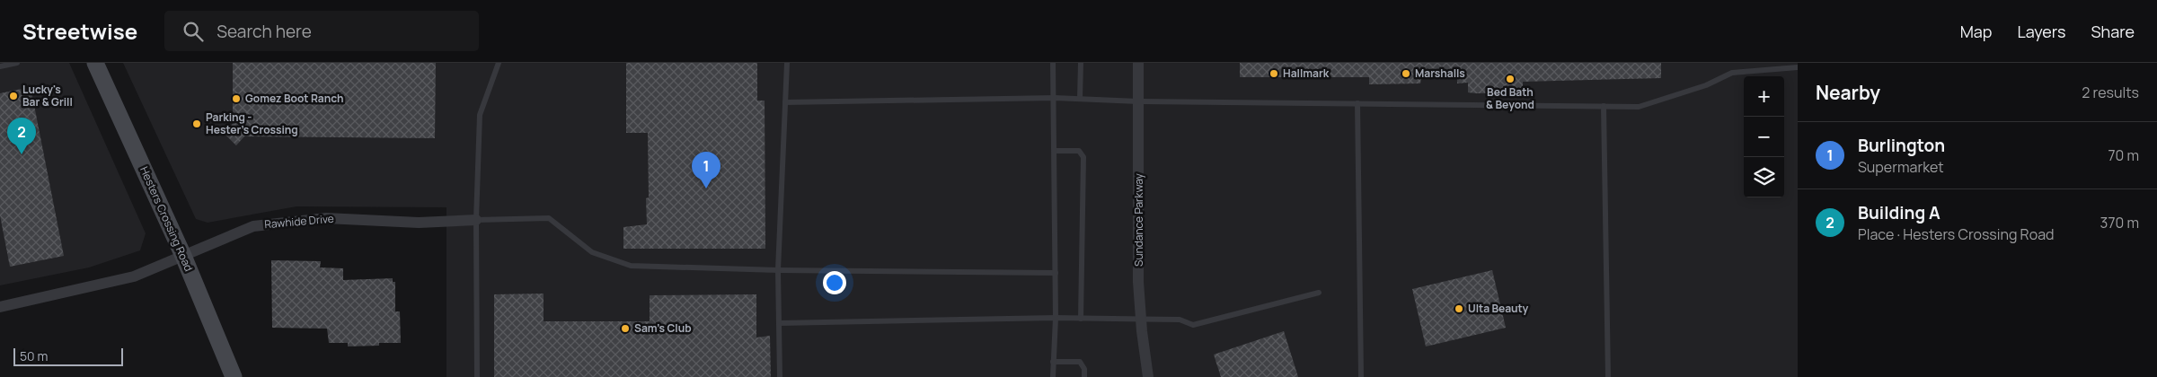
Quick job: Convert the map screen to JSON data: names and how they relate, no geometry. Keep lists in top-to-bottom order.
{
  "streets": {
    "street": ["Hesters Crossing Road", "Sundance Parkway", "Rawhide Drive"]
  },
  "crossings": [
    ["Hesters Crossing Road", "Rawhide Drive"]
  ],
  "places": [
    "Hallmark",
    "Marshalls",
    "Bed Bath & Beyond",
    "Lucky's Bar & Grill",
    "Gomez Boot Ranch",
    "Parking - Hester's Crossing",
    "Ulta Beauty",
    "Sam's Club"
  ],
  "scale_bar": "50 m",
  "page": {
    "header": "Streetwise",
    "search": "Search here",
    "nav": ["Map", "Layers", "Share"],
    "heading": ["Nearby", "2 results"],
    "map_buttons": ["+", "−"],
    "pins": ["2", "1"],
    "list": [
      {
        "mark": "1",
        "name": "Burlington",
        "note": "Supermarket",
        "value": "70 m"
      },
      {
        "mark": "2",
        "name": "Building A",
        "note": "Place · Hesters Crossing Road",
        "value": "370 m"
      }
    ],
    "scale": "50 m"
  }
}
